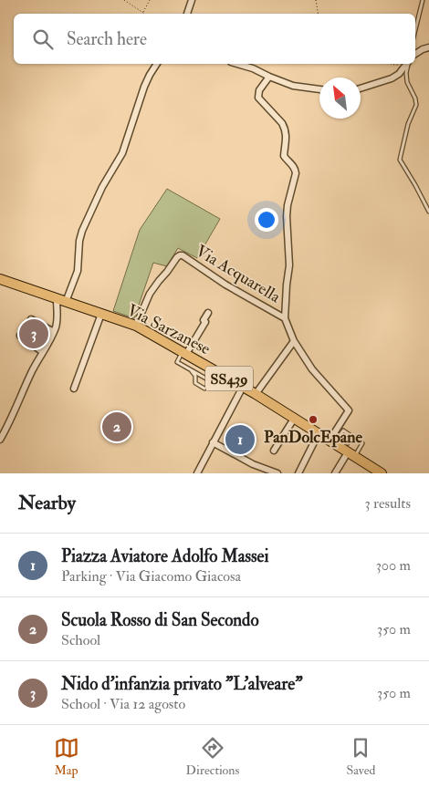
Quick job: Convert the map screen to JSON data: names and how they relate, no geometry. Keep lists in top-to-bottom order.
{
  "streets": {
    "main road": ["Via Sarzanese", "SS439"],
    "street": ["Via Acquarella"]
  },
  "crossings": [
    ["Via Acquarella", "Via Sarzanese"]
  ],
  "places": ["PanDolcEpane"],
  "north": "top left",
  "page": {
    "search": "Search here",
    "pins": ["3", "2", "1"],
    "heading": ["Nearby", "3 results"],
    "list": [
      {
        "mark": "1",
        "name": "Piazza Aviatore Adolfo Massei",
        "note": "Parking · Via Giacomo Giacosa",
        "value": "300 m"
      },
      {
        "mark": "2",
        "name": "Scuola Rosso di San Secondo",
        "note": "School",
        "value": "350 m"
      },
      {
        "mark": "3",
        "name": "Nido d'infanzia privato \"L'alveare\"",
        "note": "School · Via 12 agosto",
        "value": "350 m"
      }
    ],
    "nav": ["Map", "Directions", "Saved"]
  }
}
